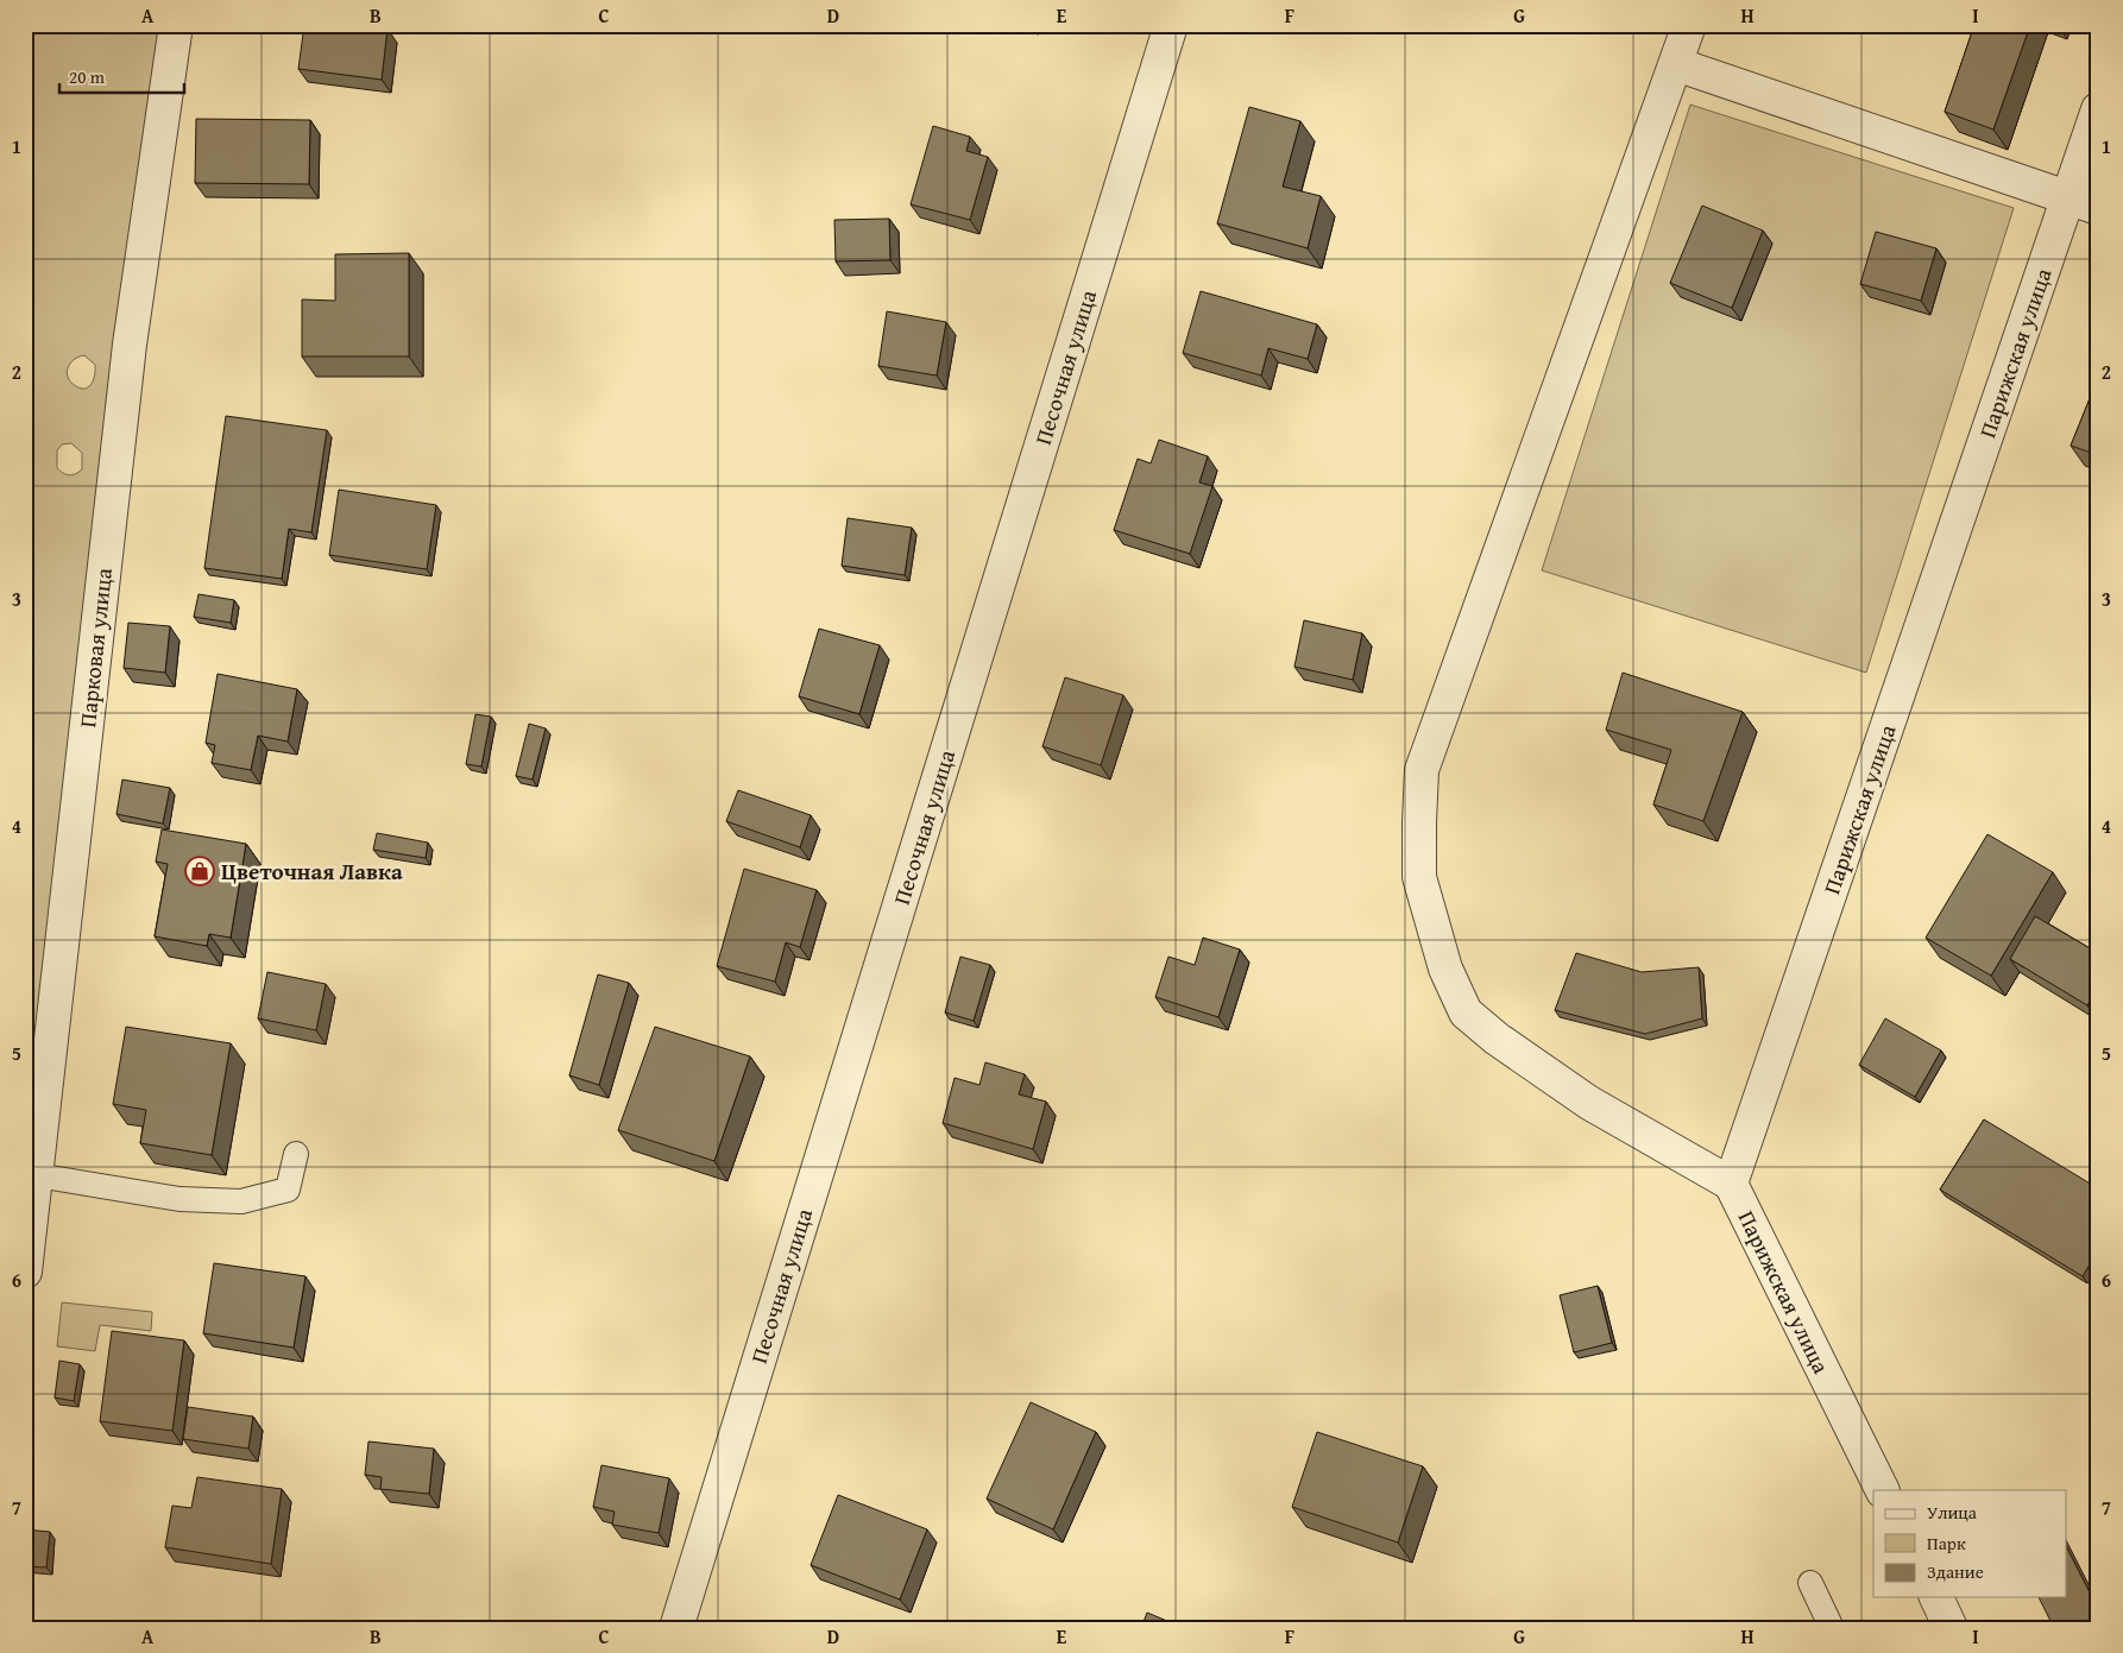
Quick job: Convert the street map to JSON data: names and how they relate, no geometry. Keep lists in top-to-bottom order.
{
  "streets": {
    "street": ["Парижская улица", "Песочная улица", "Парковая улица"]
  },
  "places": {
    "shop": ["Цветочная Лавка"]
  },
  "legend": ["Улица", "Парк", "Здание"],
  "scale_bar": "20 m",
  "grid": {
    "columns": [
      "A",
      "B",
      "C",
      "D",
      "E",
      "F",
      "G",
      "H",
      "I"
    ],
    "rows": [
      "1",
      "2",
      "3",
      "4",
      "5",
      "6",
      "7"
    ]
  }
}
